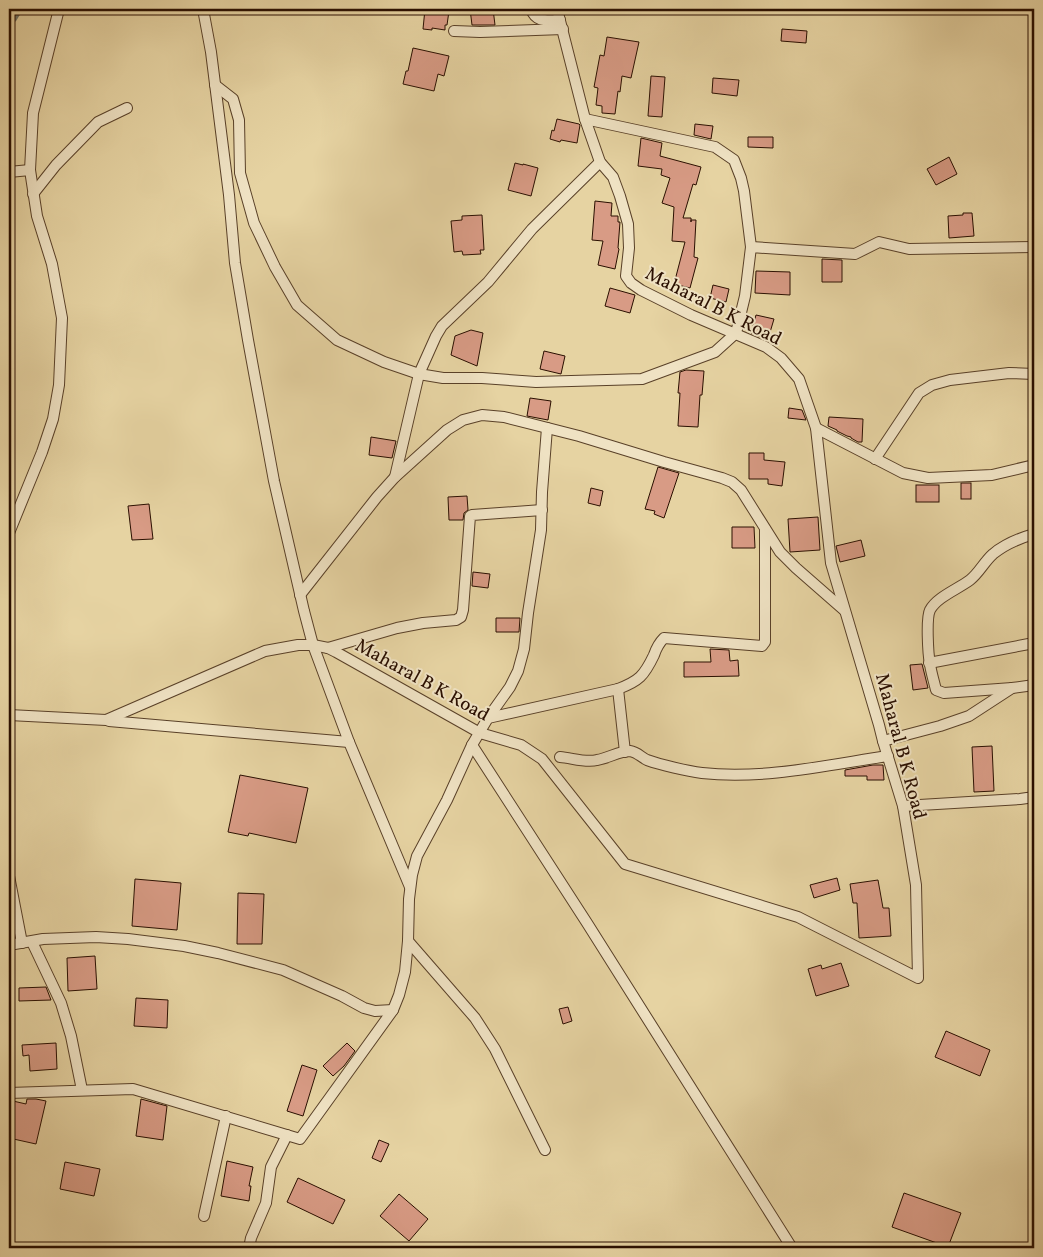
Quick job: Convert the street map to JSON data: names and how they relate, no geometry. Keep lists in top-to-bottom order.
{
  "streets": {
    "street": ["Maharal B K Road"]
  }
}
